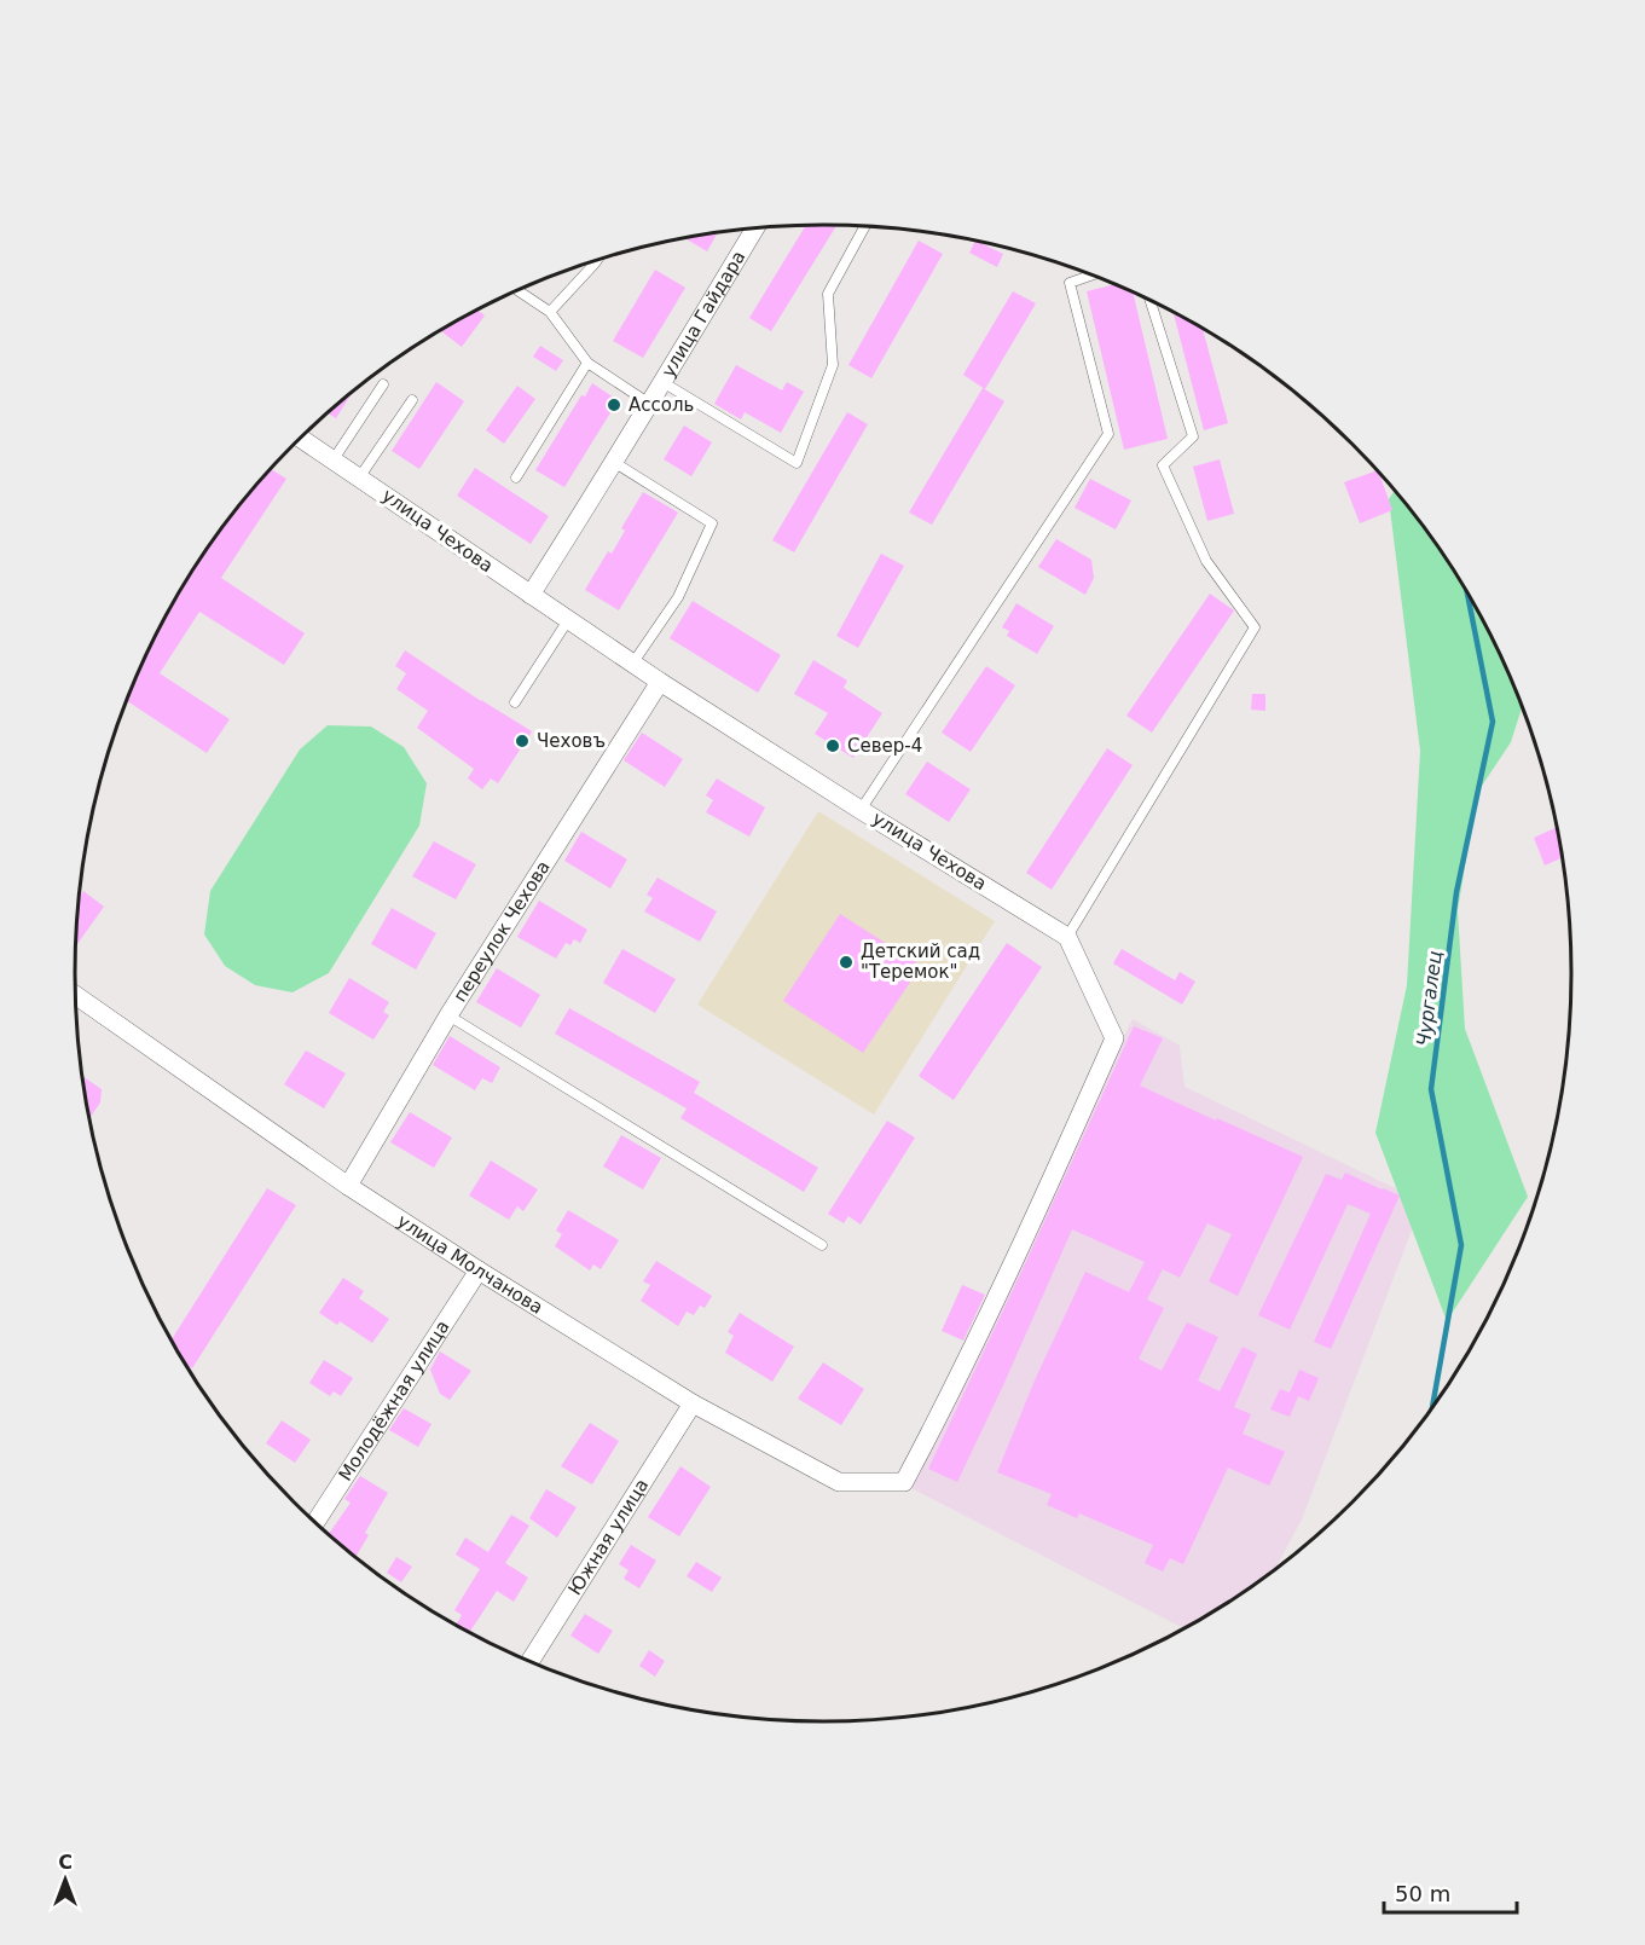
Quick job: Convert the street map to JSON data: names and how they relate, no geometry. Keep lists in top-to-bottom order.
{
  "streets": {
    "street": [
      "улица Гайдара",
      "улица Чехова",
      "переулок Чехова",
      "улица Молчанова",
      "Молодёжная улица",
      "Южная улица"
    ]
  },
  "crossings": [
    ["улица Гайдара", "улица Чехова"],
    ["улица Чехова", "переулок Чехова"],
    ["улица Чехова", "улица Молчанова"],
    ["переулок Чехова", "улица Молчанова"],
    ["улица Молчанова", "Молодёжная улица"],
    ["улица Молчанова", "Южная улица"]
  ],
  "water": ["Чургалец"],
  "places": [
    "Ассоль",
    "Чеховъ",
    "Север-4",
    "Детский сад \"Теремок\""
  ],
  "scale_bar": "50 m",
  "north": "top"
}
